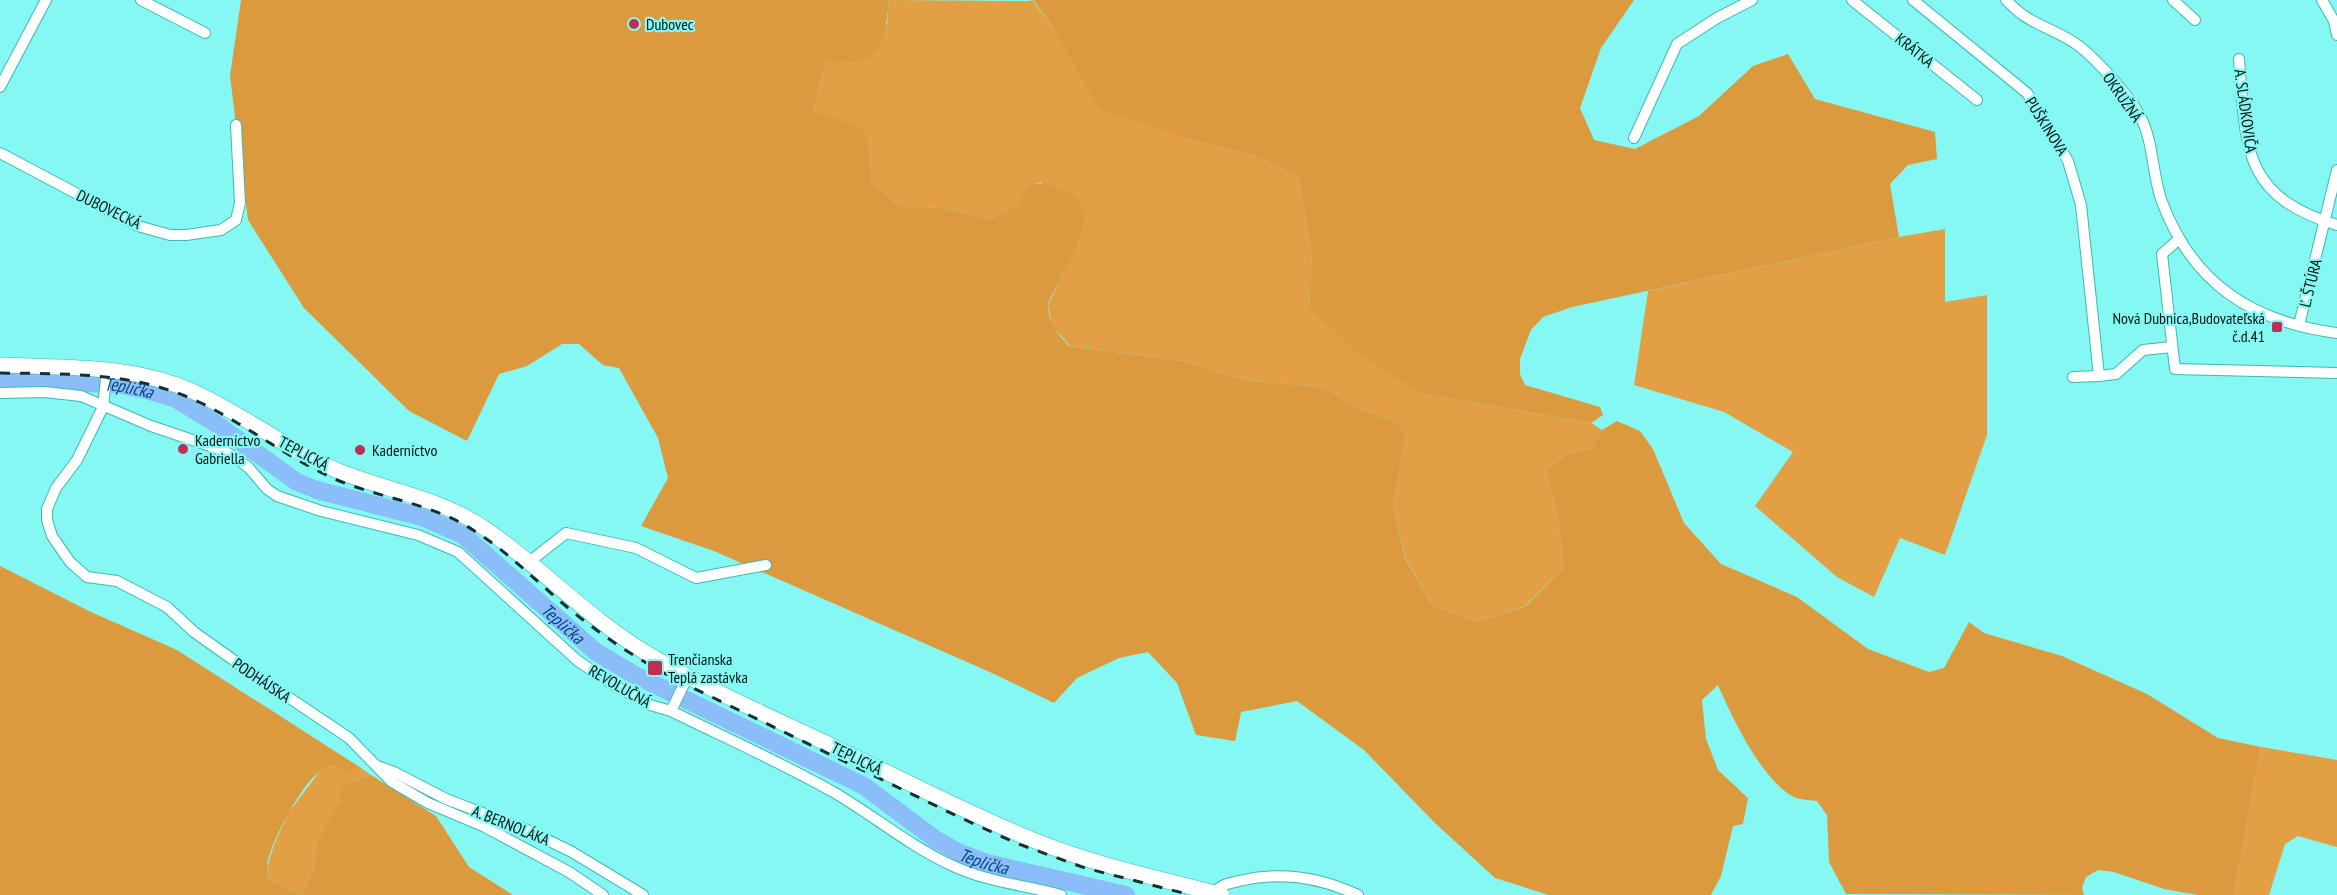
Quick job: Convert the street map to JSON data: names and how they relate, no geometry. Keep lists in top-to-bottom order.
{
  "streets": {
    "main road": ["TEPLICKÁ"],
    "street": [
      "KRÁTKA",
      "OKRUŽNÁ",
      "A. SLÁDKOVIČA",
      "PUŠKINOVA",
      "DUBOVECKÁ",
      "Ľ. ŠTÚRA",
      "PODHÁJSKA",
      "REVOLUČNÁ",
      "A. BERNOLÁKA"
    ]
  },
  "crossings": [
    ["OKRUŽNÁ", "Ľ. ŠTÚRA"],
    ["A. SLÁDKOVIČA", "Ľ. ŠTÚRA"],
    ["PODHÁJSKA", "REVOLUČNÁ"],
    ["PODHÁJSKA", "A. BERNOLÁKA"]
  ],
  "water": ["Teplička"],
  "places": {
    "other": ["Dubovec", "Kaderníctvo Gabriella", "Kaderníctvo"],
    "transit": ["Nová Dubnica,Budovateľská č.d.41", "Trenčianska Teplá zastávka"]
  }
}
